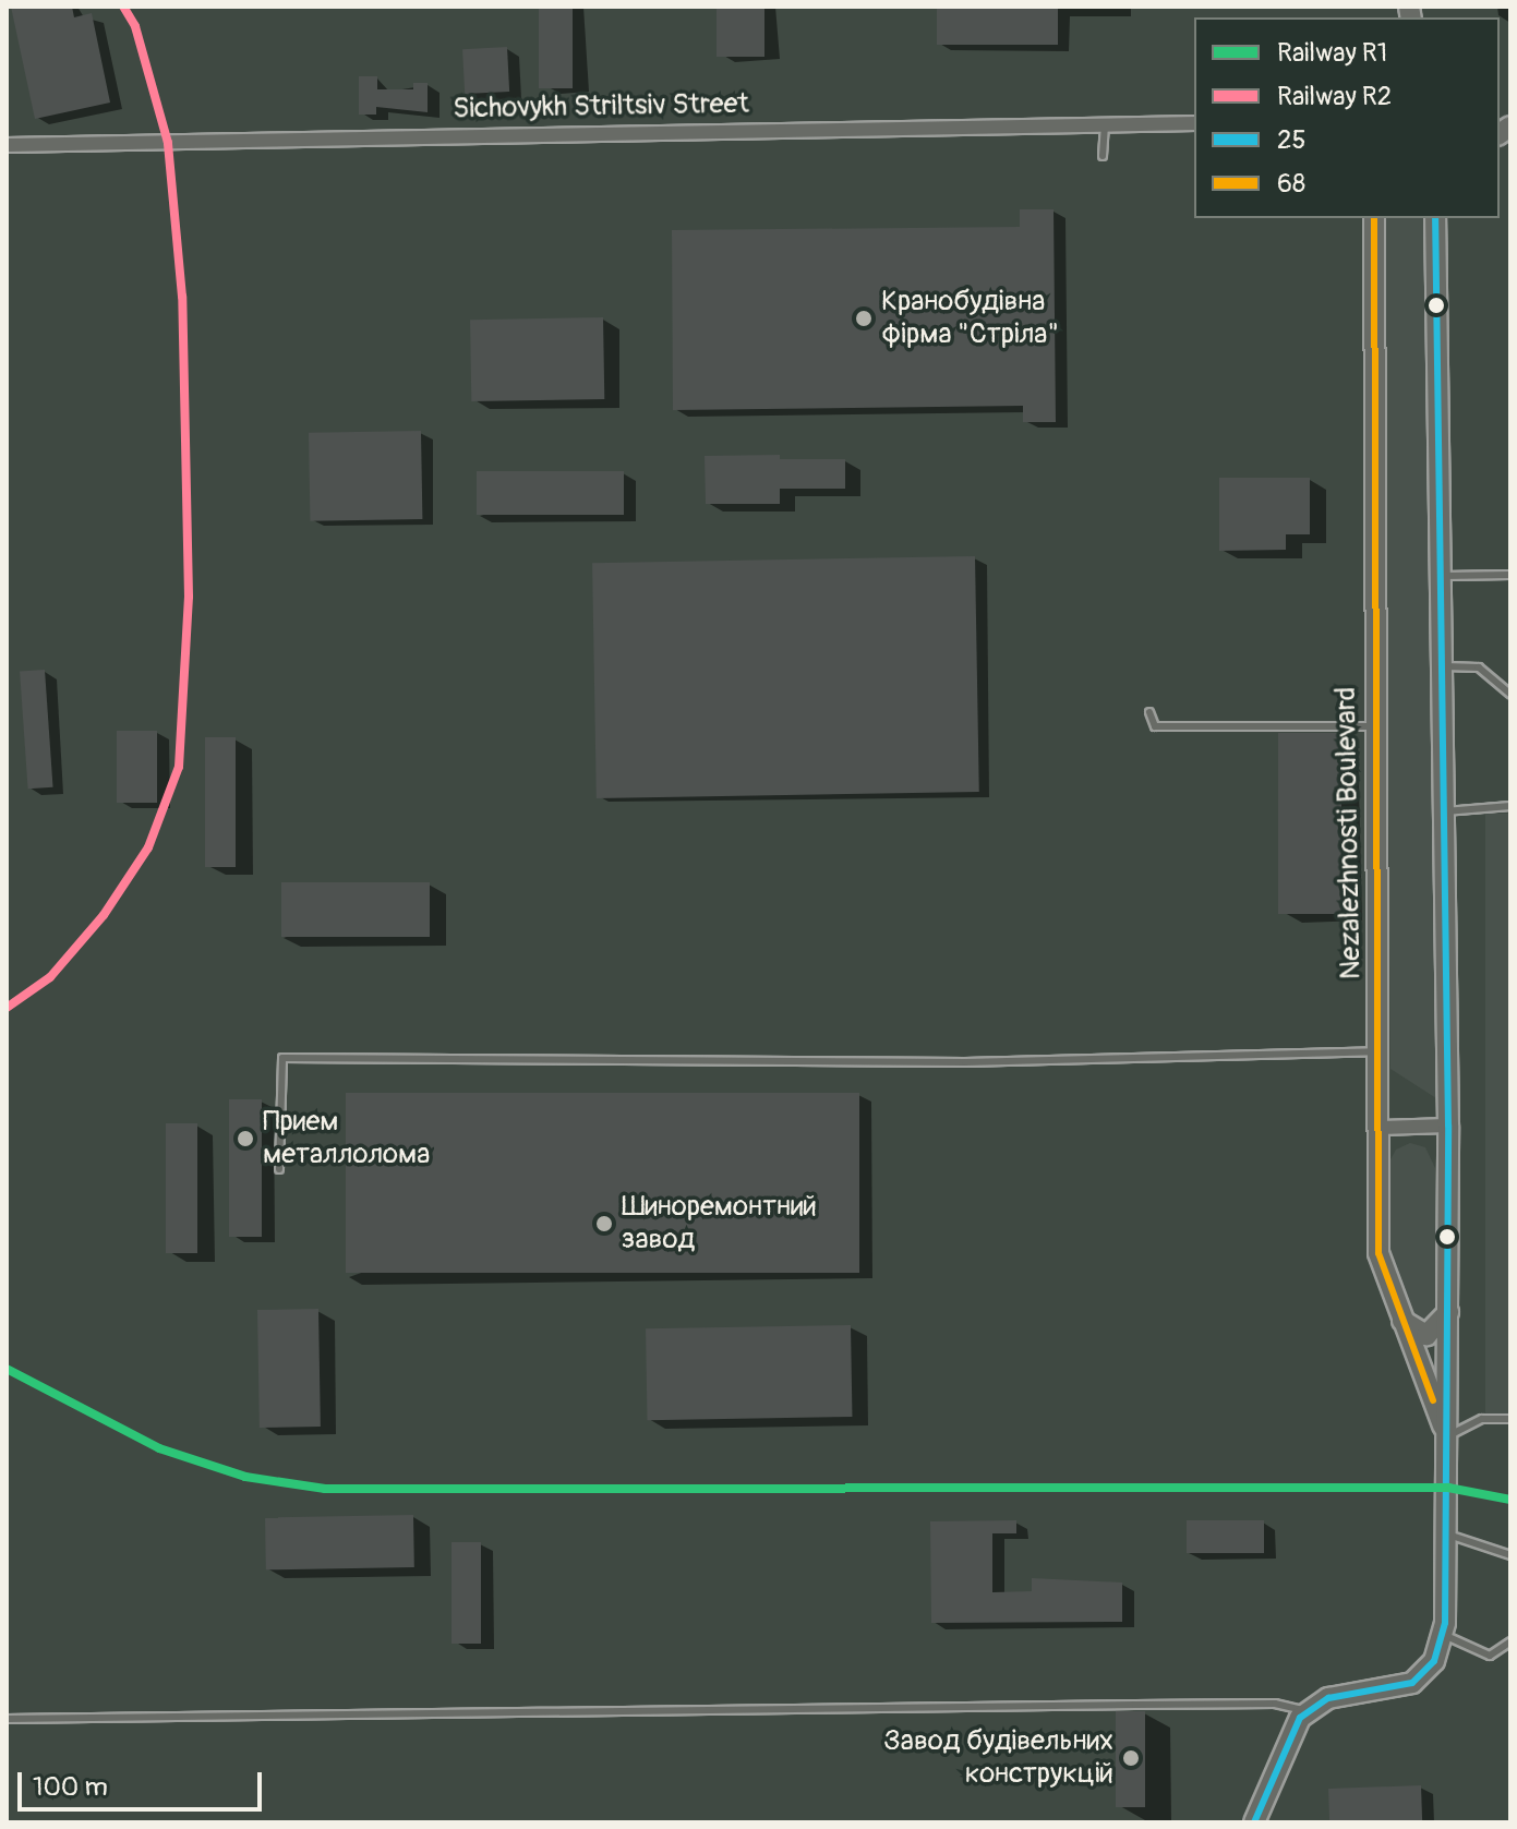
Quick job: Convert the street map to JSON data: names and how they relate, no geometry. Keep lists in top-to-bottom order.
{
  "streets": {
    "street": ["Sichovykh Striltsiv Street", "Nezalezhnosti Boulevard"]
  },
  "places": [
    "Кранобудівна фірма \"Стріла\"",
    "Прием металлолома",
    "Шиноремонтний завод",
    "Завод будівельних конструкцій"
  ],
  "lines": [
    "rail line R2",
    "transit line 25",
    "transit line 68",
    "rail line R1"
  ],
  "legend": [
    "Railway R1",
    "Railway R2",
    "25",
    "68"
  ],
  "scale_bar": "100 m"
}
